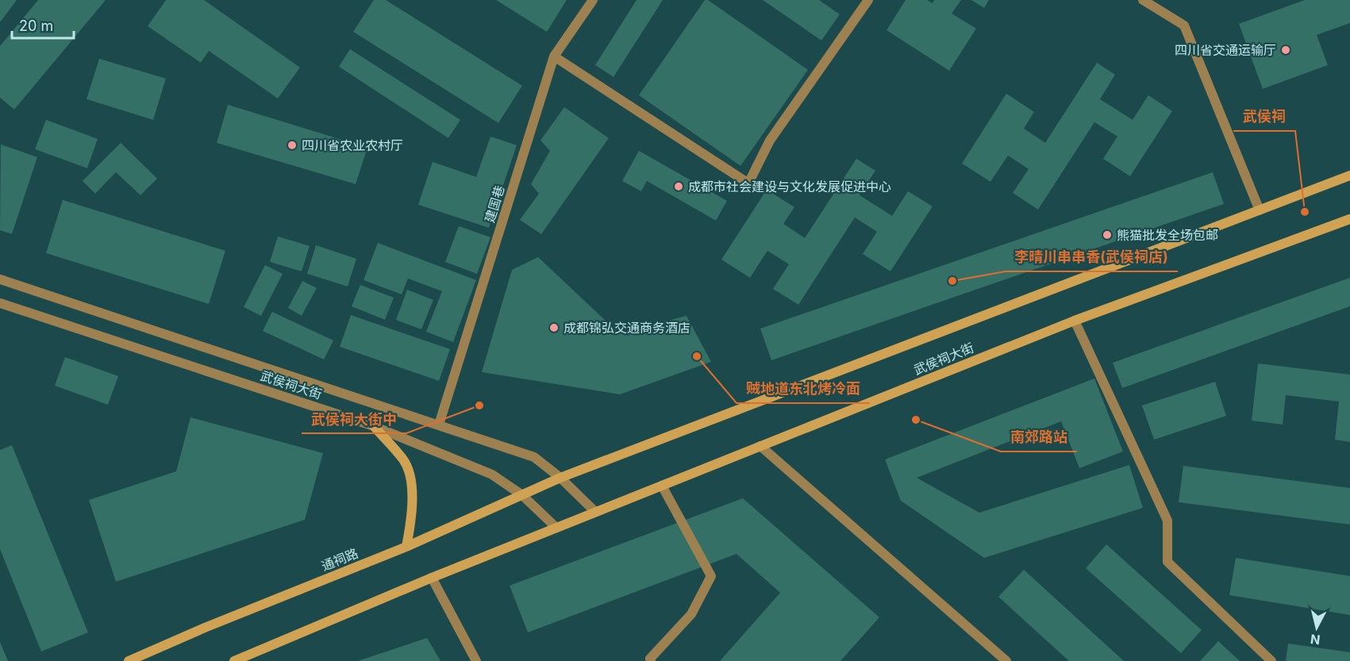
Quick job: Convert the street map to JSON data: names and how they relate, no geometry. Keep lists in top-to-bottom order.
{
  "streets": {
    "main road": ["武侯祠大街", "通祠路"],
    "street": ["建国巷"]
  },
  "crossings": [
    ["建国巷", "武侯祠大街"],
    ["武侯祠大街", "通祠路"]
  ],
  "places": [
    "四川省交通运输厅",
    "四川省农业农村厅",
    "成都市社会建设与文化发展促进中心",
    "武侯祠",
    "熊猫批发全场包邮",
    "李晴川串串香(武侯祠店)",
    "成都锦弘交通商务酒店",
    "贼地道东北烤冷面",
    "武侯祠大街中",
    "南郊路站"
  ],
  "scale_bar": "20 m",
  "north": "bottom"
}
